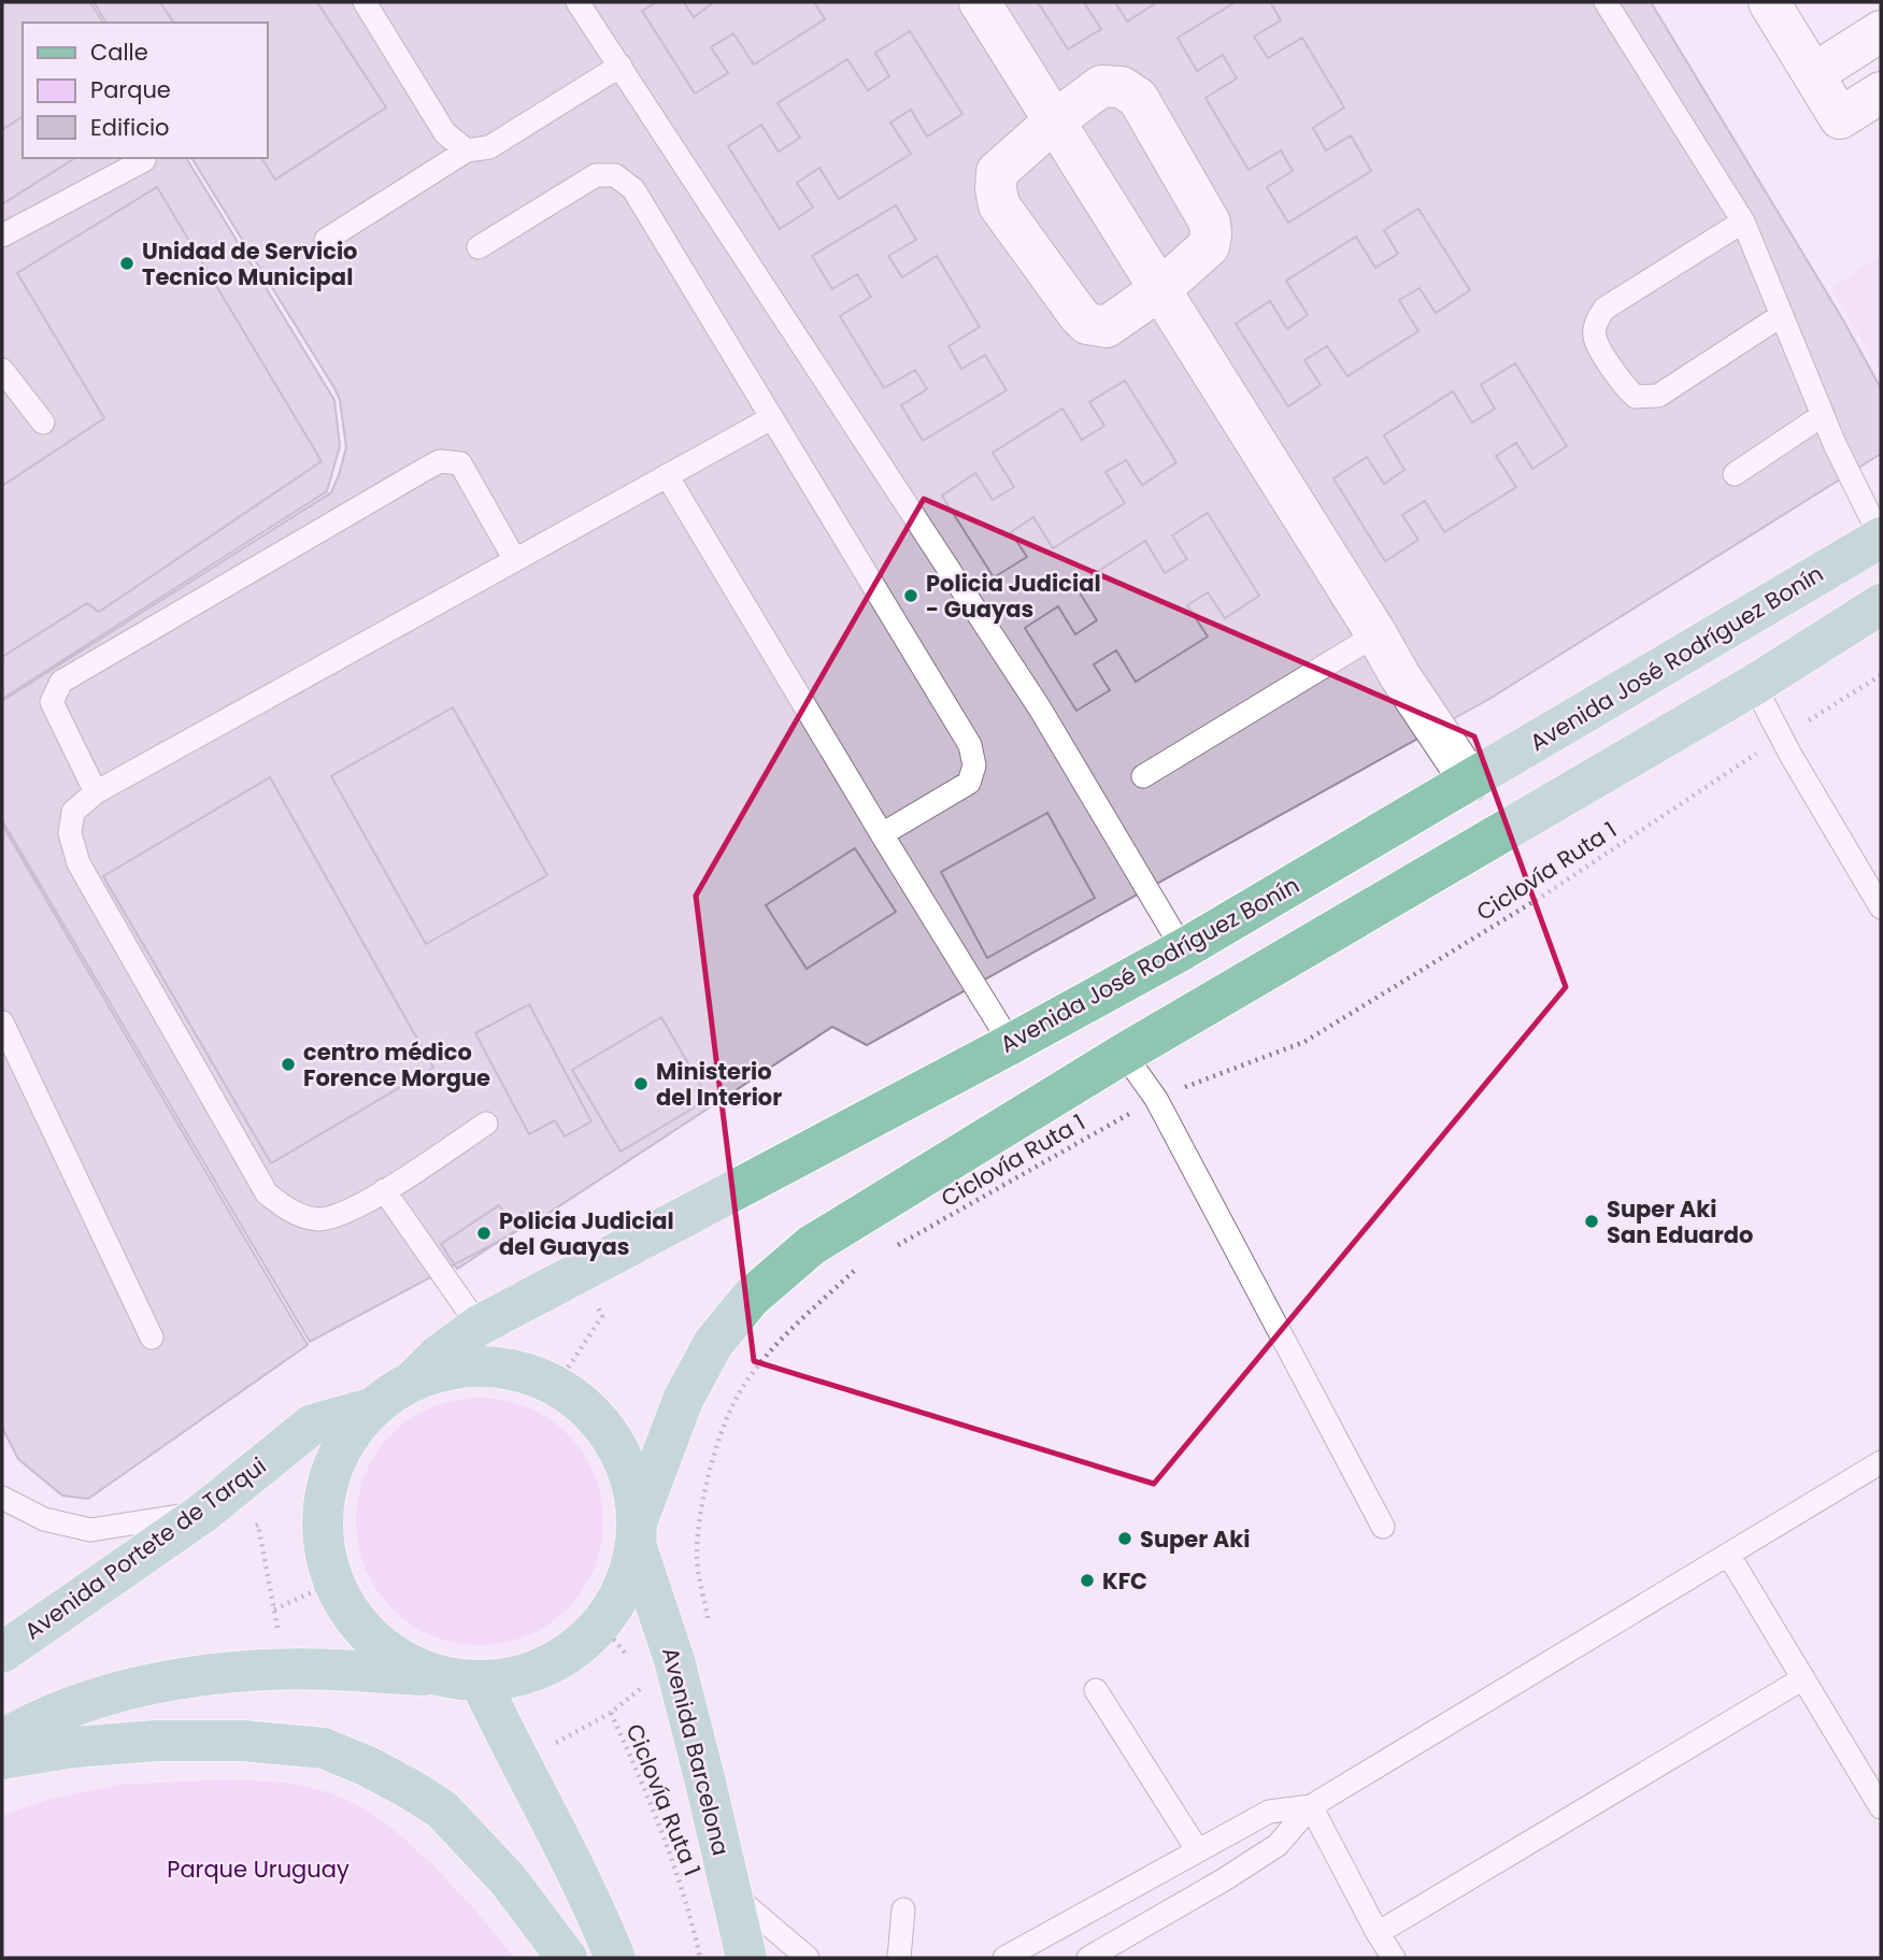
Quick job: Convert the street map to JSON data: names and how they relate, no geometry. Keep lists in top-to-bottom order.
{
  "streets": {
    "main road": ["Avenida José Rodríguez Bonín", "Avenida Portete de Tarqui", "Avenida Barcelona"],
    "path": ["Ciclovía Ruta 1"]
  },
  "crossings": [
    ["Ciclovía Ruta 1", "Avenida Barcelona"]
  ],
  "parks": ["Parque Uruguay"],
  "places": [
    "Unidad de Servicio Tecnico Municipal",
    "Policia Judicial - Guayas",
    "centro médico Forence Morgue",
    "Ministerio del Interior",
    "Super Aki San Eduardo",
    "Policia Judicial del Guayas",
    "Super Aki",
    "KFC"
  ],
  "legend": ["Calle", "Parque", "Edificio"]
}
